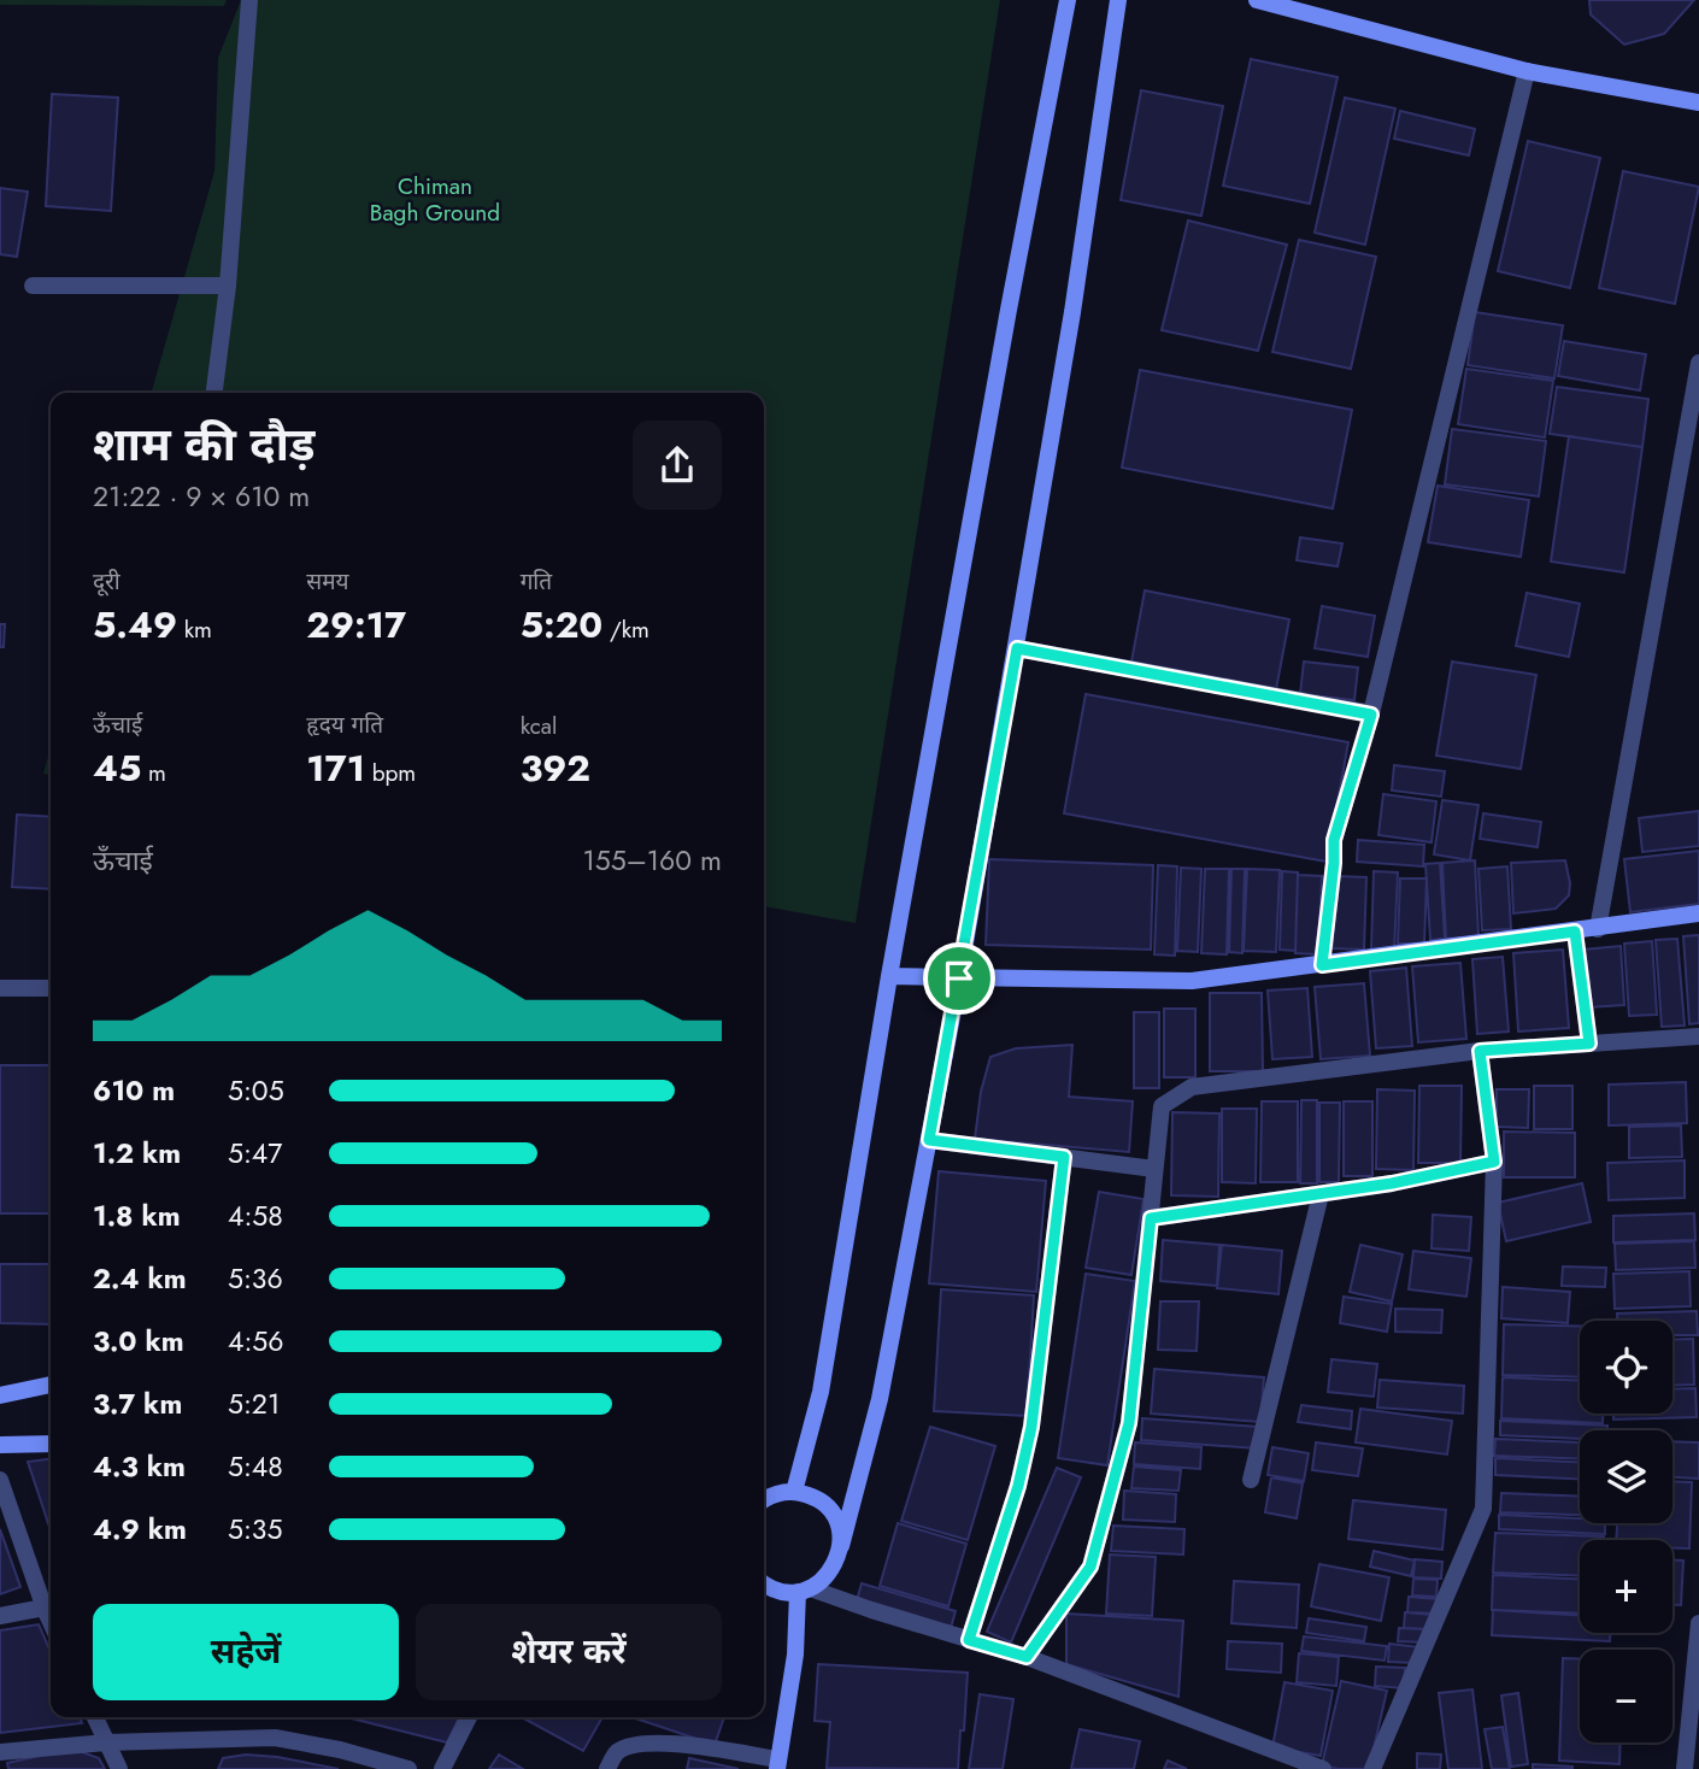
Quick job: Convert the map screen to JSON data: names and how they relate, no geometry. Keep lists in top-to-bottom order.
{
  "parks": ["Chiman Bagh Ground"],
  "page": {
    "heading": ["शाम की दौड़", "21:22 · 9 × 610 m"],
    "stats": [
      ["दूरी", "5.49 km"],
      ["समय", "29:17"],
      ["गति", "5:20 /km"],
      ["ऊँचाई", "45 m"],
      ["हृदय गति", "171 bpm"],
      ["kcal", "392"]
    ],
    "chart": ["ऊँचाई", "155–160 m"],
    "list": [
      {
        "name": "610 m",
        "note": "5:05"
      },
      {
        "name": "1.2 km",
        "note": "5:47"
      },
      {
        "name": "1.8 km",
        "note": "4:58"
      },
      {
        "name": "2.4 km",
        "note": "5:36"
      },
      {
        "name": "3.0 km",
        "note": "4:56"
      },
      {
        "name": "3.7 km",
        "note": "5:21"
      },
      {
        "name": "4.3 km",
        "note": "5:48"
      },
      {
        "name": "4.9 km",
        "note": "5:35"
      }
    ],
    "map_buttons": ["+", "−"],
    "buttons": ["सहेजें", "शेयर करें"]
  }
}
